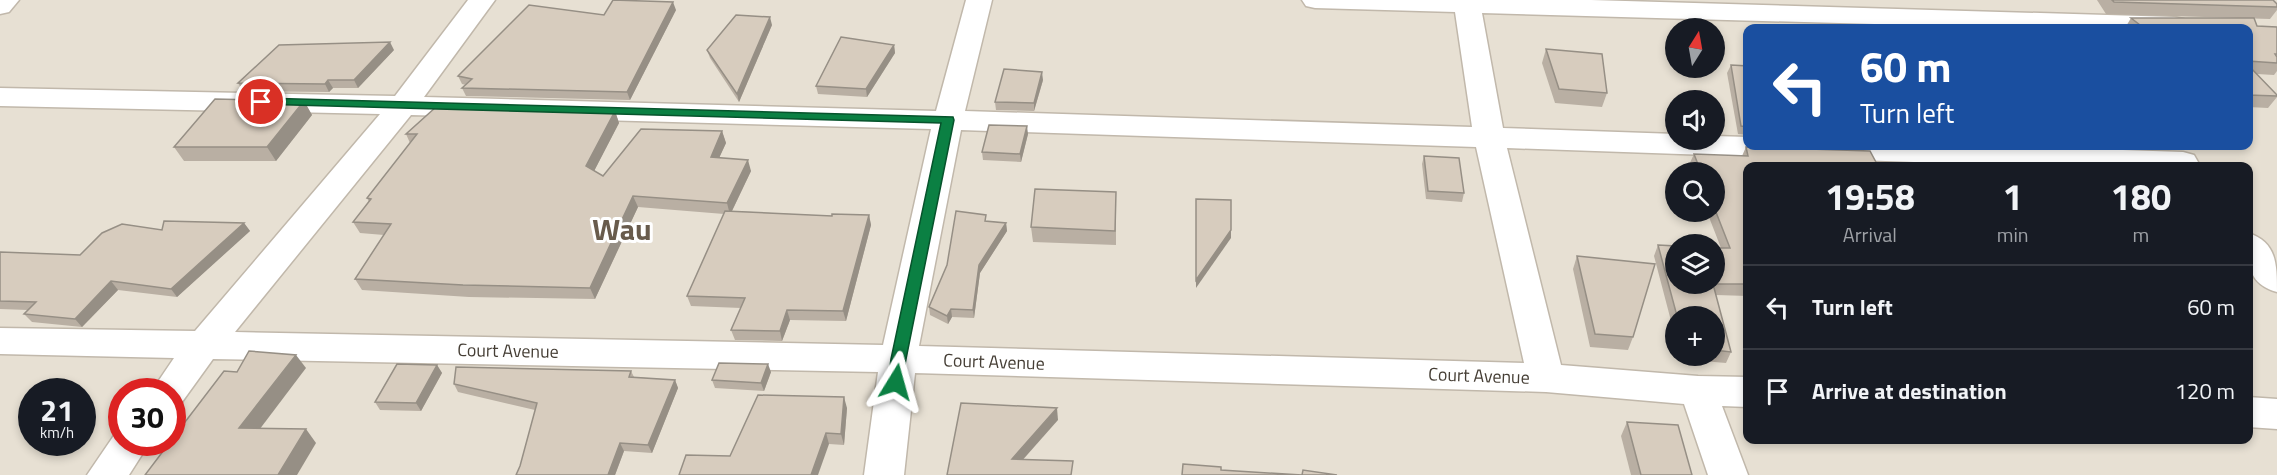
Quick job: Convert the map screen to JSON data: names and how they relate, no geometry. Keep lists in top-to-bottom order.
{
  "streets": {
    "street": ["Court Avenue"]
  },
  "districts": ["Wau"],
  "north": "top",
  "page": {
    "map_buttons": "+",
    "turn": ["60 m", "Turn left"],
    "eta": [
      "19:58",
      "Arrival",
      "1",
      "min",
      "180",
      "m"
    ],
    "list": [
      {
        "name": "Turn left",
        "value": "60 m"
      },
      {
        "name": "Arrive at destination",
        "value": "120 m"
      }
    ],
    "speed": "21 km/h",
    "limit": "30"
  }
}
